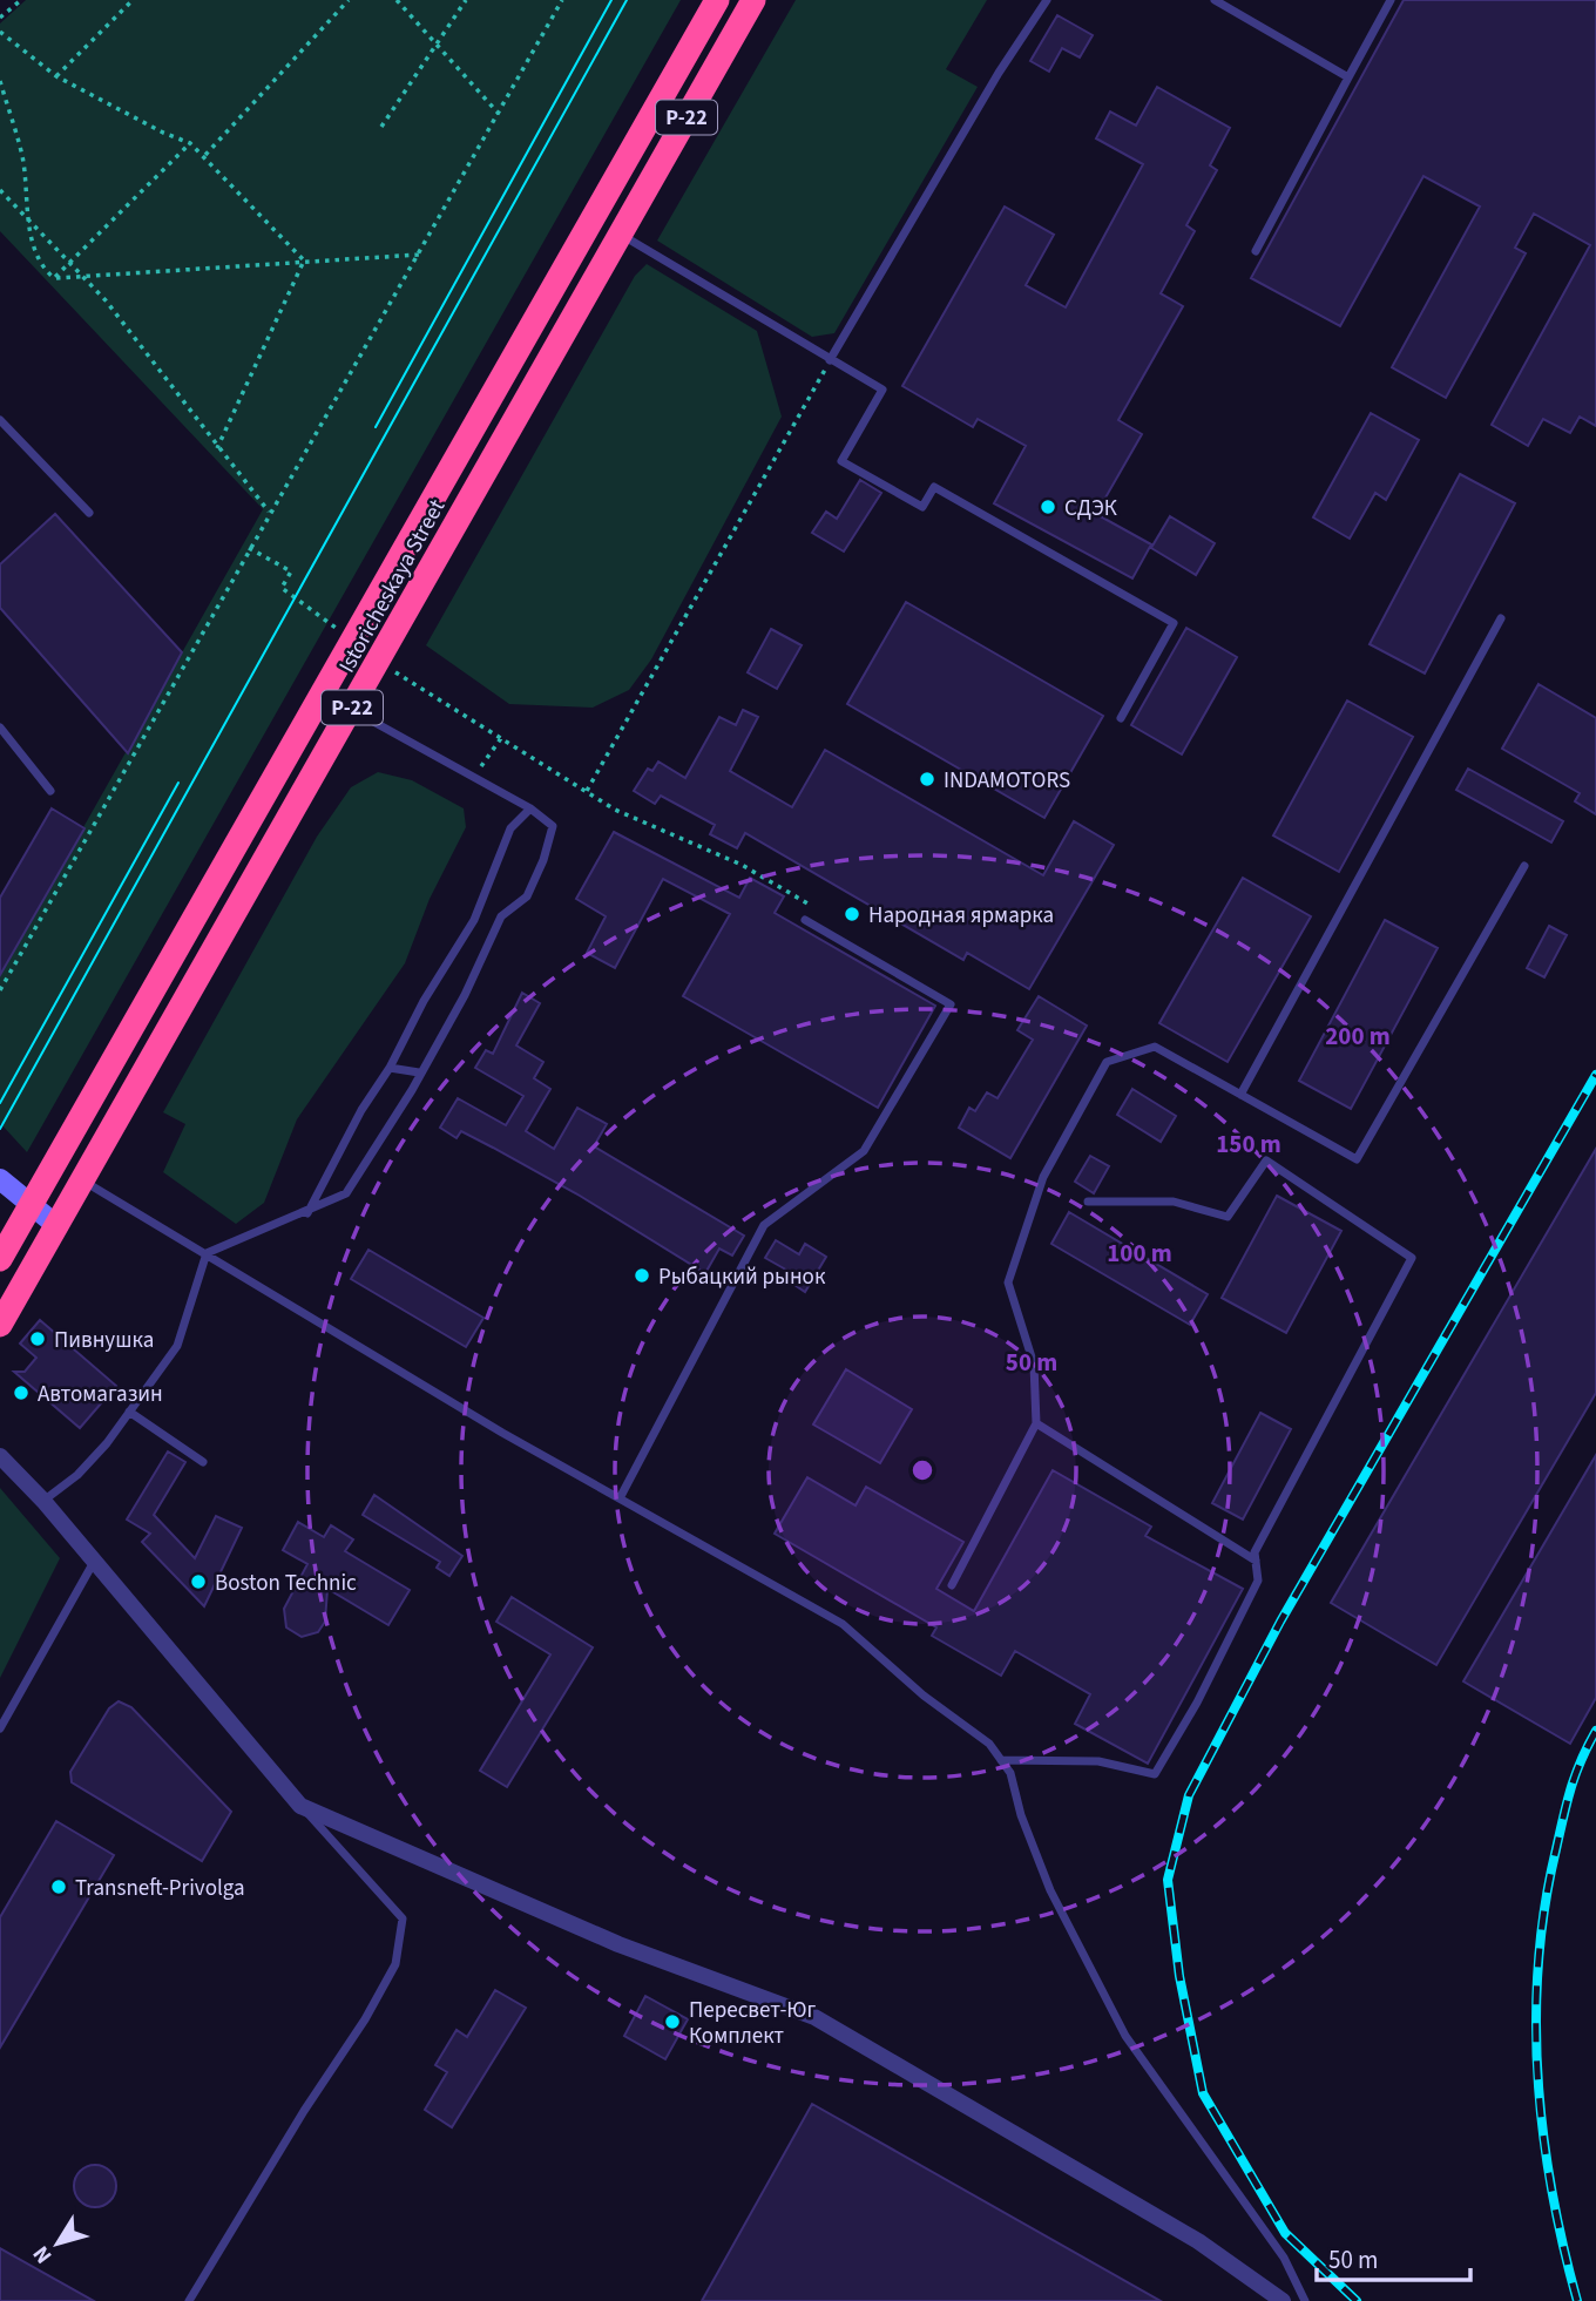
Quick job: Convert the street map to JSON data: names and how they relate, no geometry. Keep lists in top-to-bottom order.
{
  "streets": {
    "highway": ["Р-22", "Istoricheskaya Street"]
  },
  "places": [
    "СДЭК",
    "INDAMOTORS",
    "Народная ярмарка",
    "Рыбацкий рынок",
    "Пивнушка",
    "Автомагазин",
    "Boston Technic",
    "Transneft-Privolga",
    "Пересвет-Юг Комплект"
  ],
  "scale_bar": "50 m",
  "north": "bottom left",
  "rings": [
    "200 m",
    "150 m",
    "100 m",
    "50 m"
  ]
}
